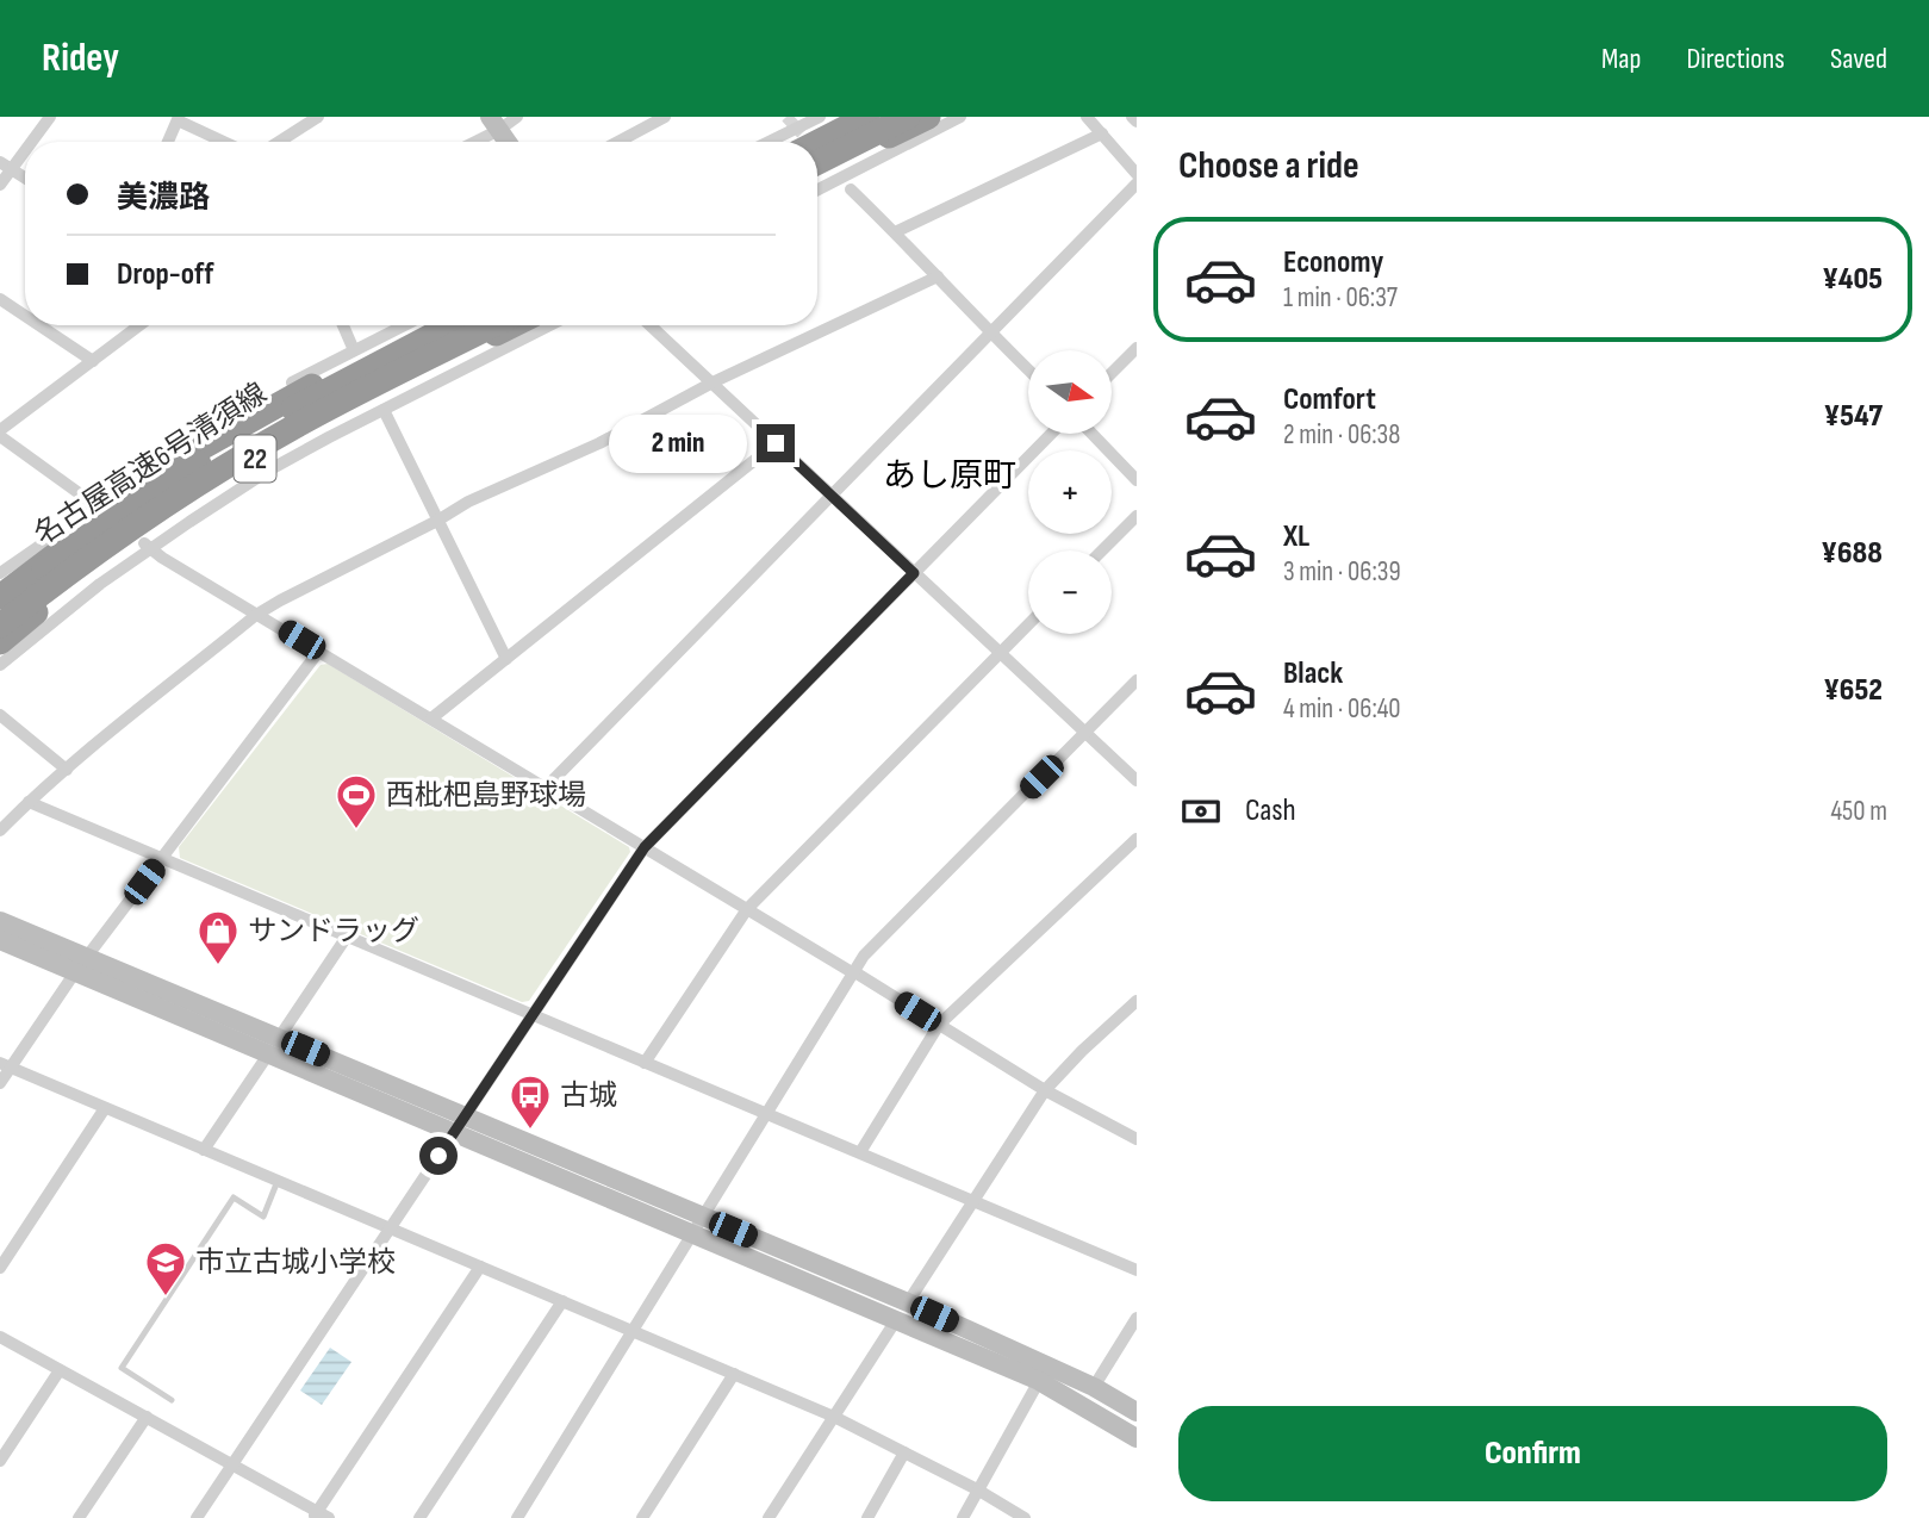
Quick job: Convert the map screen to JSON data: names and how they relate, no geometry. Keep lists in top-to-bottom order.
{
  "streets": {
    "highway": ["22", "名古屋高速6号清須線"]
  },
  "districts": ["あし原町"],
  "places": {
    "sports": ["西枇杷島野球場"],
    "shop": ["サンドラッグ"],
    "bus stop": ["古城"],
    "school or university": ["市立古城小学校"]
  },
  "north": "right",
  "page": {
    "header": "Ridey",
    "nav": ["Map", "Directions", "Saved"],
    "heading": "Choose a ride",
    "banner": ["美濃路", "Drop-off"],
    "list": [
      {
        "name": "Economy",
        "note": "1 min · 06:37",
        "value": "¥405"
      },
      {
        "name": "Comfort",
        "note": "2 min · 06:38",
        "value": "¥547"
      },
      {
        "name": "XL",
        "note": "3 min · 06:39",
        "value": "¥688"
      },
      {
        "name": "Black",
        "note": "4 min · 06:40",
        "value": "¥652"
      }
    ],
    "map_buttons": ["+", "−"],
    "bubble": "2 min",
    "pay": ["Cash", "450 m"],
    "buttons": "Confirm"
  }
}
